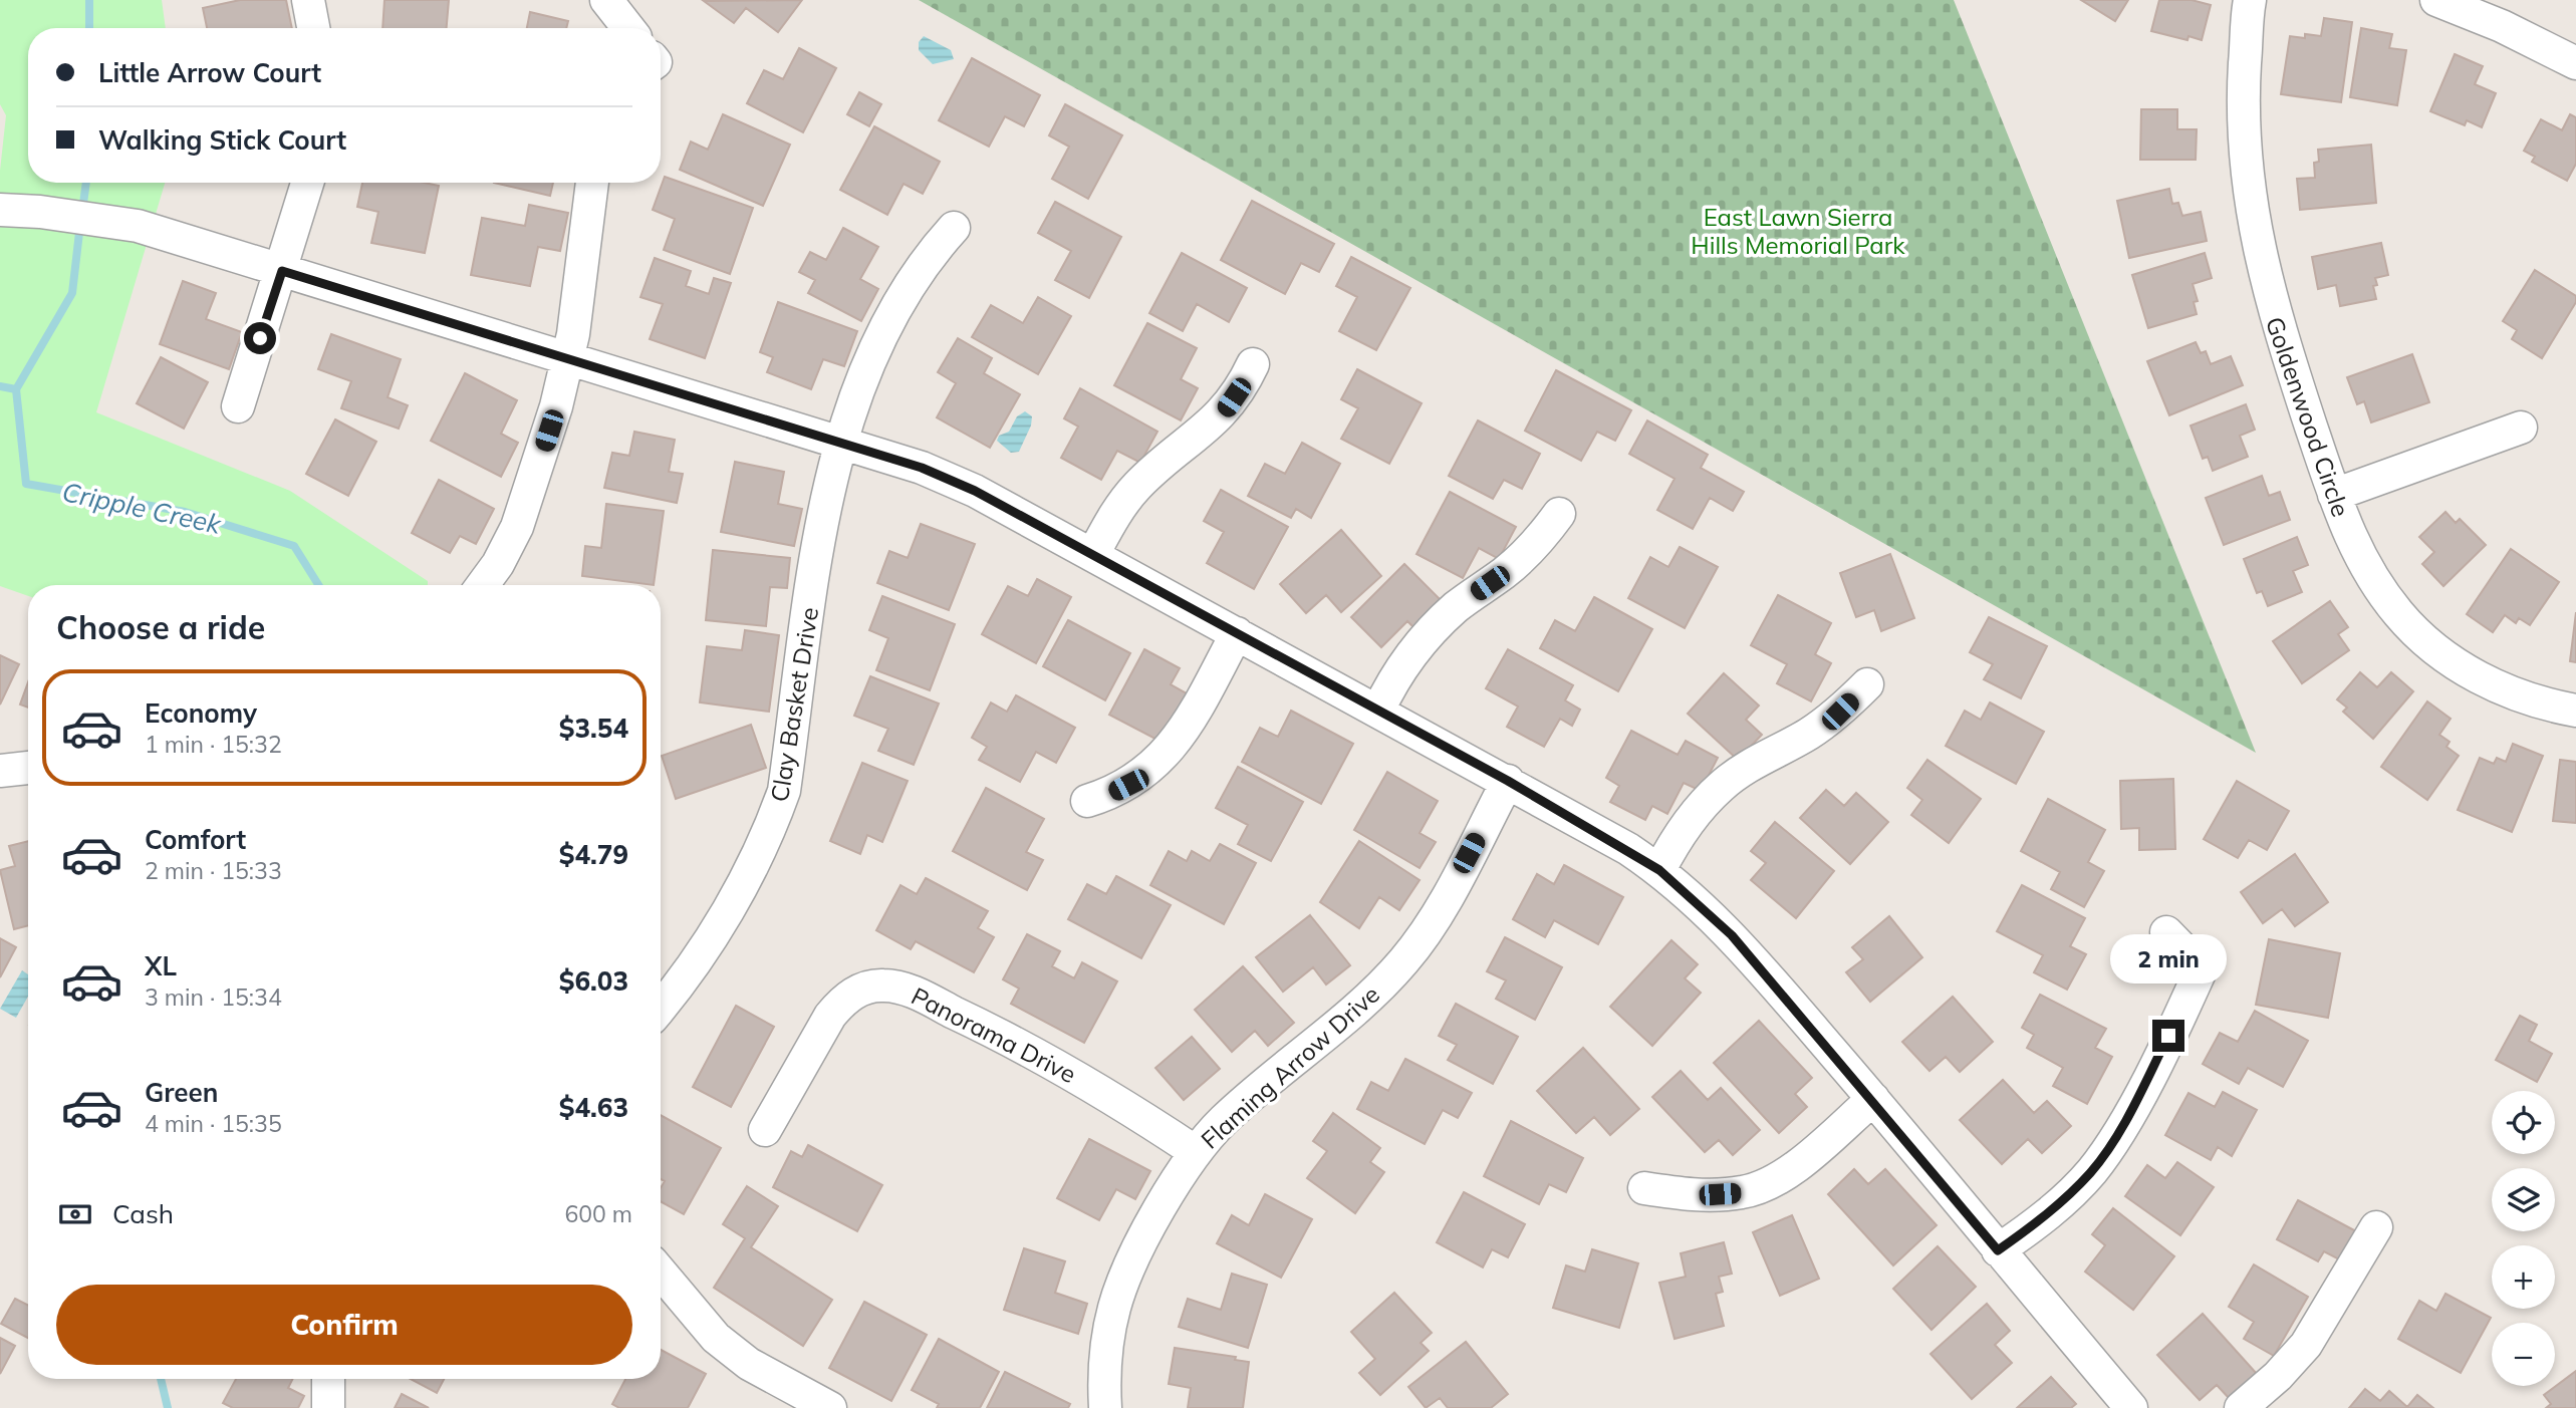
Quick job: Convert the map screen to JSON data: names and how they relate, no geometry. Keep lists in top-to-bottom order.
{
  "streets": {
    "street": [
      "Goldenwood Circle",
      "Clay Basket Drive",
      "Panorama Drive",
      "Flaming Arrow Drive"
    ]
  },
  "crossings": [
    ["Panorama Drive", "Flaming Arrow Drive"]
  ],
  "water": ["Cripple Creek"],
  "parks": ["East Lawn Sierra Hills Memorial Park"],
  "page": {
    "banner": ["Little Arrow Court", "Walking Stick Court"],
    "heading": "Choose a ride",
    "list": [
      {
        "name": "Economy",
        "note": "1 min · 15:32",
        "value": "$3.54"
      },
      {
        "name": "Comfort",
        "note": "2 min · 15:33",
        "value": "$4.79"
      },
      {
        "name": "XL",
        "note": "3 min · 15:34",
        "value": "$6.03"
      },
      {
        "name": "Green",
        "note": "4 min · 15:35",
        "value": "$4.63"
      }
    ],
    "bubble": "2 min",
    "map_buttons": ["+", "−"],
    "pay": ["Cash", "600 m"],
    "buttons": "Confirm"
  }
}
